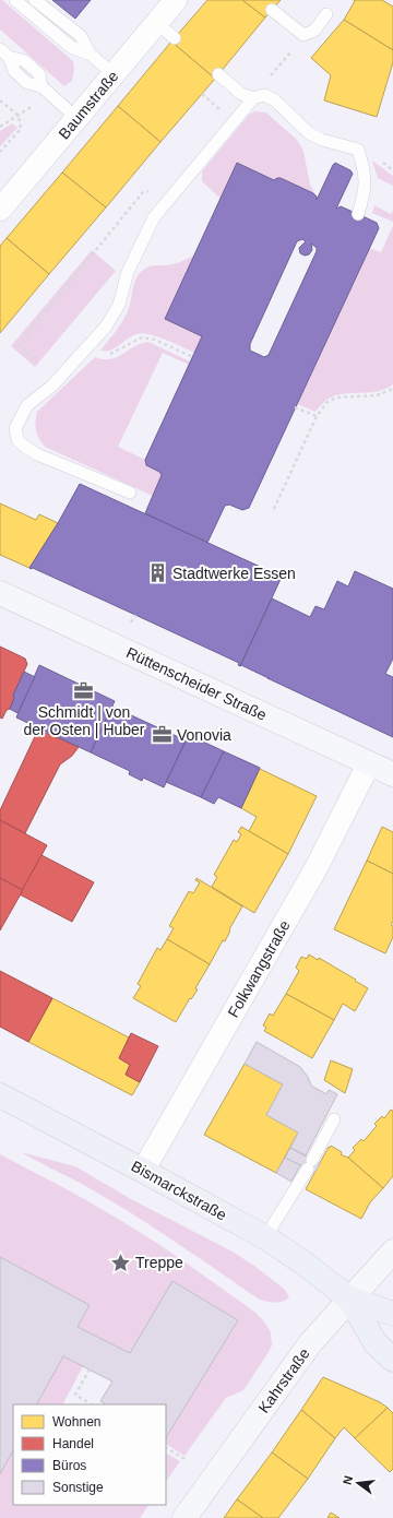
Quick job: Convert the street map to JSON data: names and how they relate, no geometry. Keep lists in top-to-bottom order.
{
  "streets": {
    "main road": ["Bismarckstraße"],
    "street": [
      "Baumstraße",
      "Rüttenscheider Straße",
      "Folkwangstraße",
      "Kahrstraße"
    ]
  },
  "crossings": [
    ["Rüttenscheider Straße", "Folkwangstraße"],
    ["Folkwangstraße", "Bismarckstraße"],
    ["Bismarckstraße", "Kahrstraße"]
  ],
  "places": {
    "building": ["Stadtwerke Essen"],
    "office": ["Schmidt | von der Osten | Huber", "Vonovia"],
    "place": ["Treppe"]
  },
  "legend": [
    "Wohnen",
    "Handel",
    "Büros",
    "Sonstige"
  ],
  "north": "left"
}
